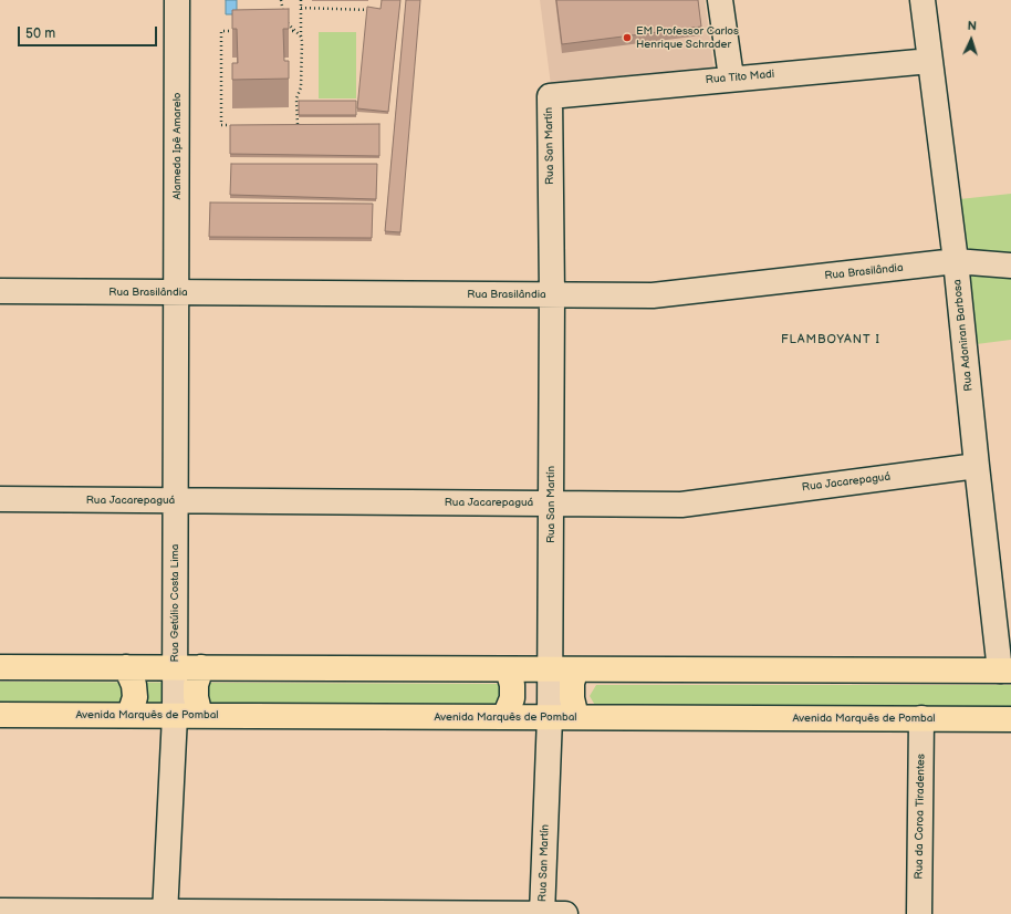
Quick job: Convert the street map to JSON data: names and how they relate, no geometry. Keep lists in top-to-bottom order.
{
  "streets": {
    "main road": ["Avenida Marquês de Pombal"],
    "street": [
      "Rua Tito Madi",
      "Alameda Ipê Amarelo",
      "Rua San Martín",
      "Rua Brasilândia",
      "Rua Adoniran Barbosa",
      "Rua Jacarepaguá",
      "Rua Getúlio Costa Lima",
      "Rua da Coroa Tiradentes"
    ]
  },
  "crossings": [
    ["Rua Tito Madi", "Rua San Martín"],
    ["Rua Tito Madi", "Rua Adoniran Barbosa"],
    ["Alameda Ipê Amarelo", "Rua Brasilândia"],
    ["Alameda Ipê Amarelo", "Rua Getúlio Costa Lima"],
    ["Rua San Martín", "Rua Brasilândia"],
    ["Rua San Martín", "Rua Jacarepaguá"],
    ["Rua San Martín", "Avenida Marquês de Pombal"],
    ["Rua Brasilândia", "Rua Adoniran Barbosa"],
    ["Rua Brasilândia", "Rua Getúlio Costa Lima"],
    ["Rua Adoniran Barbosa", "Rua Jacarepaguá"],
    ["Rua Jacarepaguá", "Rua Getúlio Costa Lima"],
    ["Rua Getúlio Costa Lima", "Avenida Marquês de Pombal"],
    ["Avenida Marquês de Pombal", "Rua da Coroa Tiradentes"]
  ],
  "districts": ["FLAMBOYANT I"],
  "places": ["EM Professor Carlos Henrique Schrader"],
  "scale_bar": "50 m",
  "north": "top"
}
